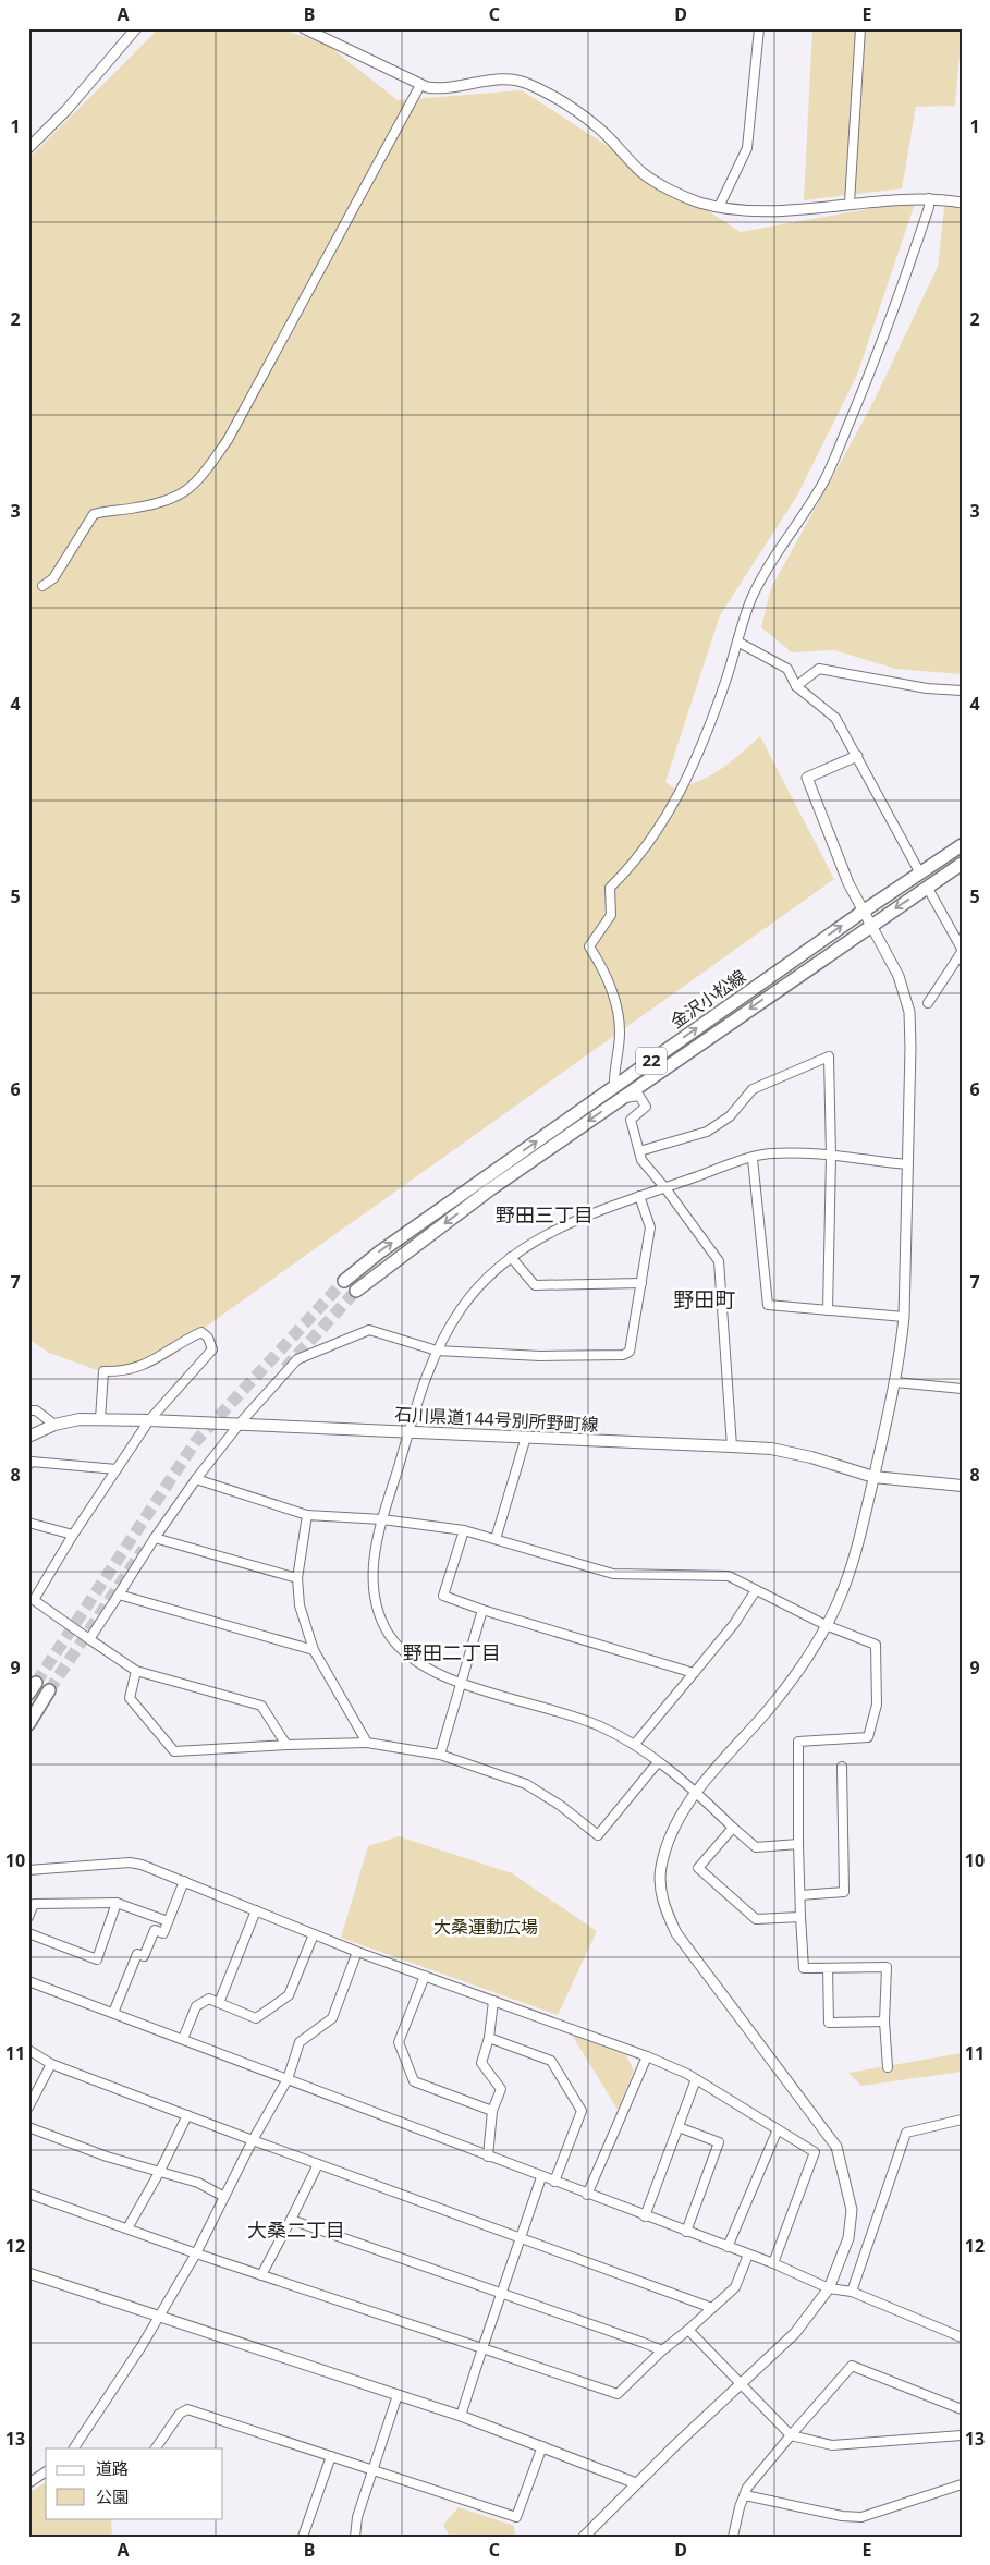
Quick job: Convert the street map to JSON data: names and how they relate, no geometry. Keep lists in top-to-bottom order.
{
  "streets": {
    "main road": ["金沢小松線", "22", "石川県道144号別所野町線"]
  },
  "districts": [
    "野田三丁目",
    "野田町",
    "野田二丁目",
    "大桑二丁目"
  ],
  "parks": ["大桑運動広場"],
  "legend": ["道路", "公園"],
  "grid": {
    "columns": [
      "A",
      "B",
      "C",
      "D",
      "E"
    ],
    "rows": [
      "1",
      "2",
      "3",
      "4",
      "5",
      "6",
      "7",
      "8",
      "9",
      "10",
      "11",
      "12",
      "13"
    ]
  }
}
